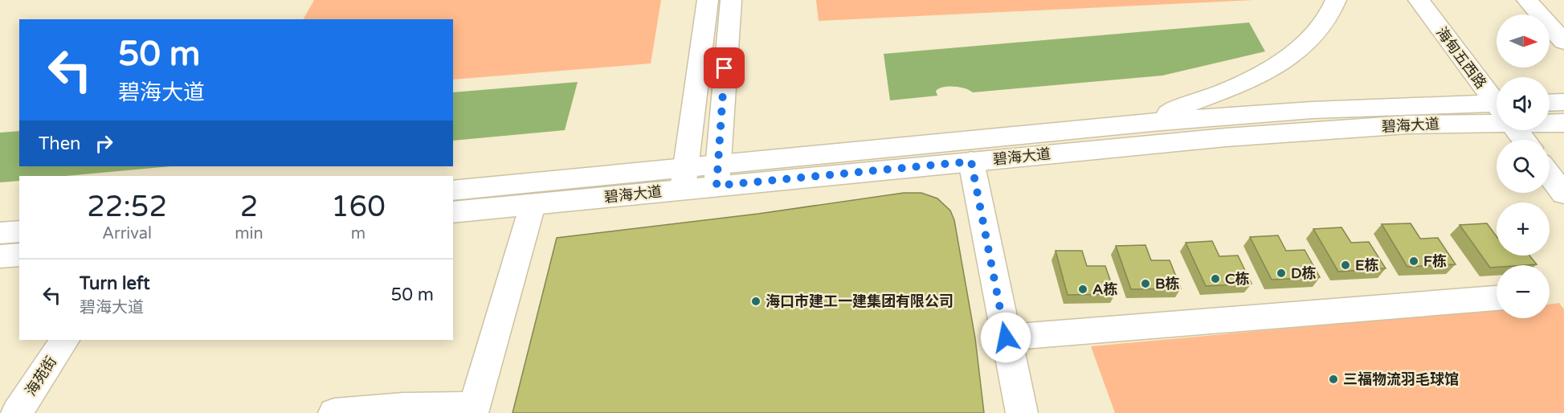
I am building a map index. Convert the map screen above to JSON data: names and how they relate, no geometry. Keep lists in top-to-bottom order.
{
  "streets": {
    "main road": ["海甸五西路", "碧海大道", "海苑街"]
  },
  "places": [
    "F栋",
    "E栋",
    "D栋",
    "C栋",
    "B栋",
    "A栋",
    "海口市建工一建集团有限公司",
    "三福物流羽毛球馆"
  ],
  "north": "right",
  "page": {
    "map_buttons": ["+", "−"],
    "turn": ["50 m", "碧海大道"],
    "then": "Then",
    "eta": [
      "22:52",
      "Arrival",
      "2",
      "min",
      "160",
      "m"
    ],
    "list": [
      {
        "name": "Turn left",
        "note": "碧海大道",
        "value": "50 m"
      }
    ]
  }
}
